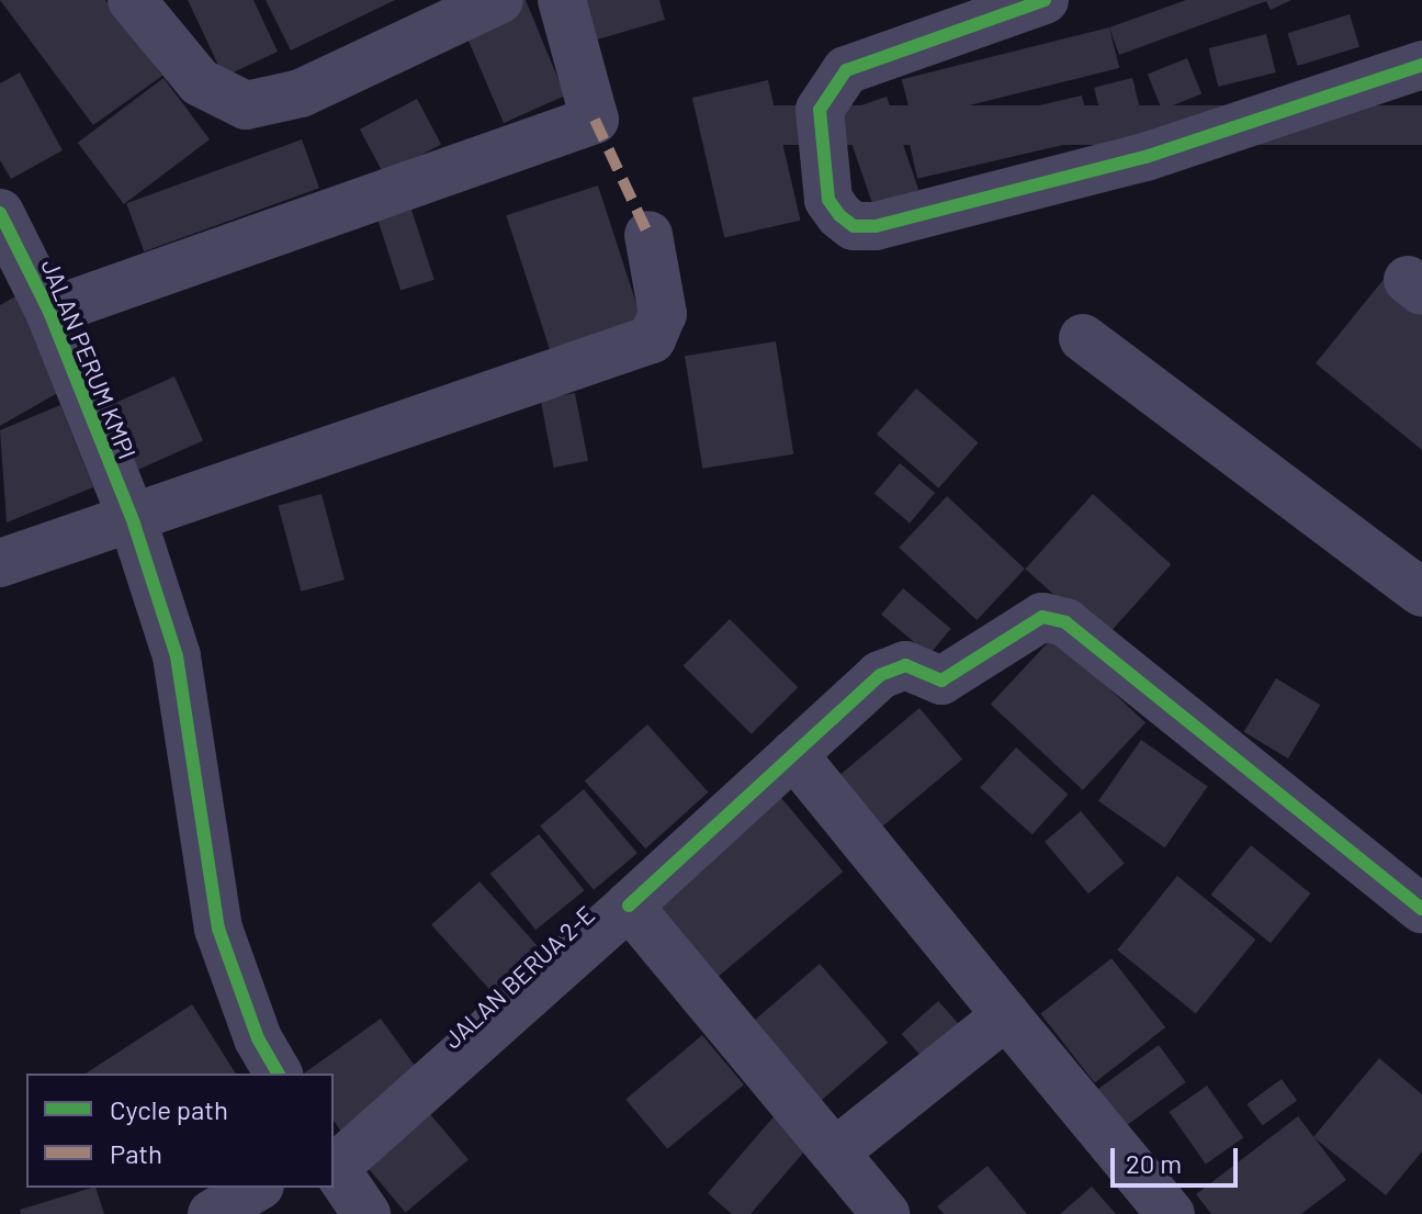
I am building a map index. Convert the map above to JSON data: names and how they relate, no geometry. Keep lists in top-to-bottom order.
{
  "streets": {
    "street": ["JALAN PERUM KMPI", "JALAN BERUA 2-E"]
  },
  "legend": ["Cycle path", "Path"],
  "scale_bar": "20 m"
}
